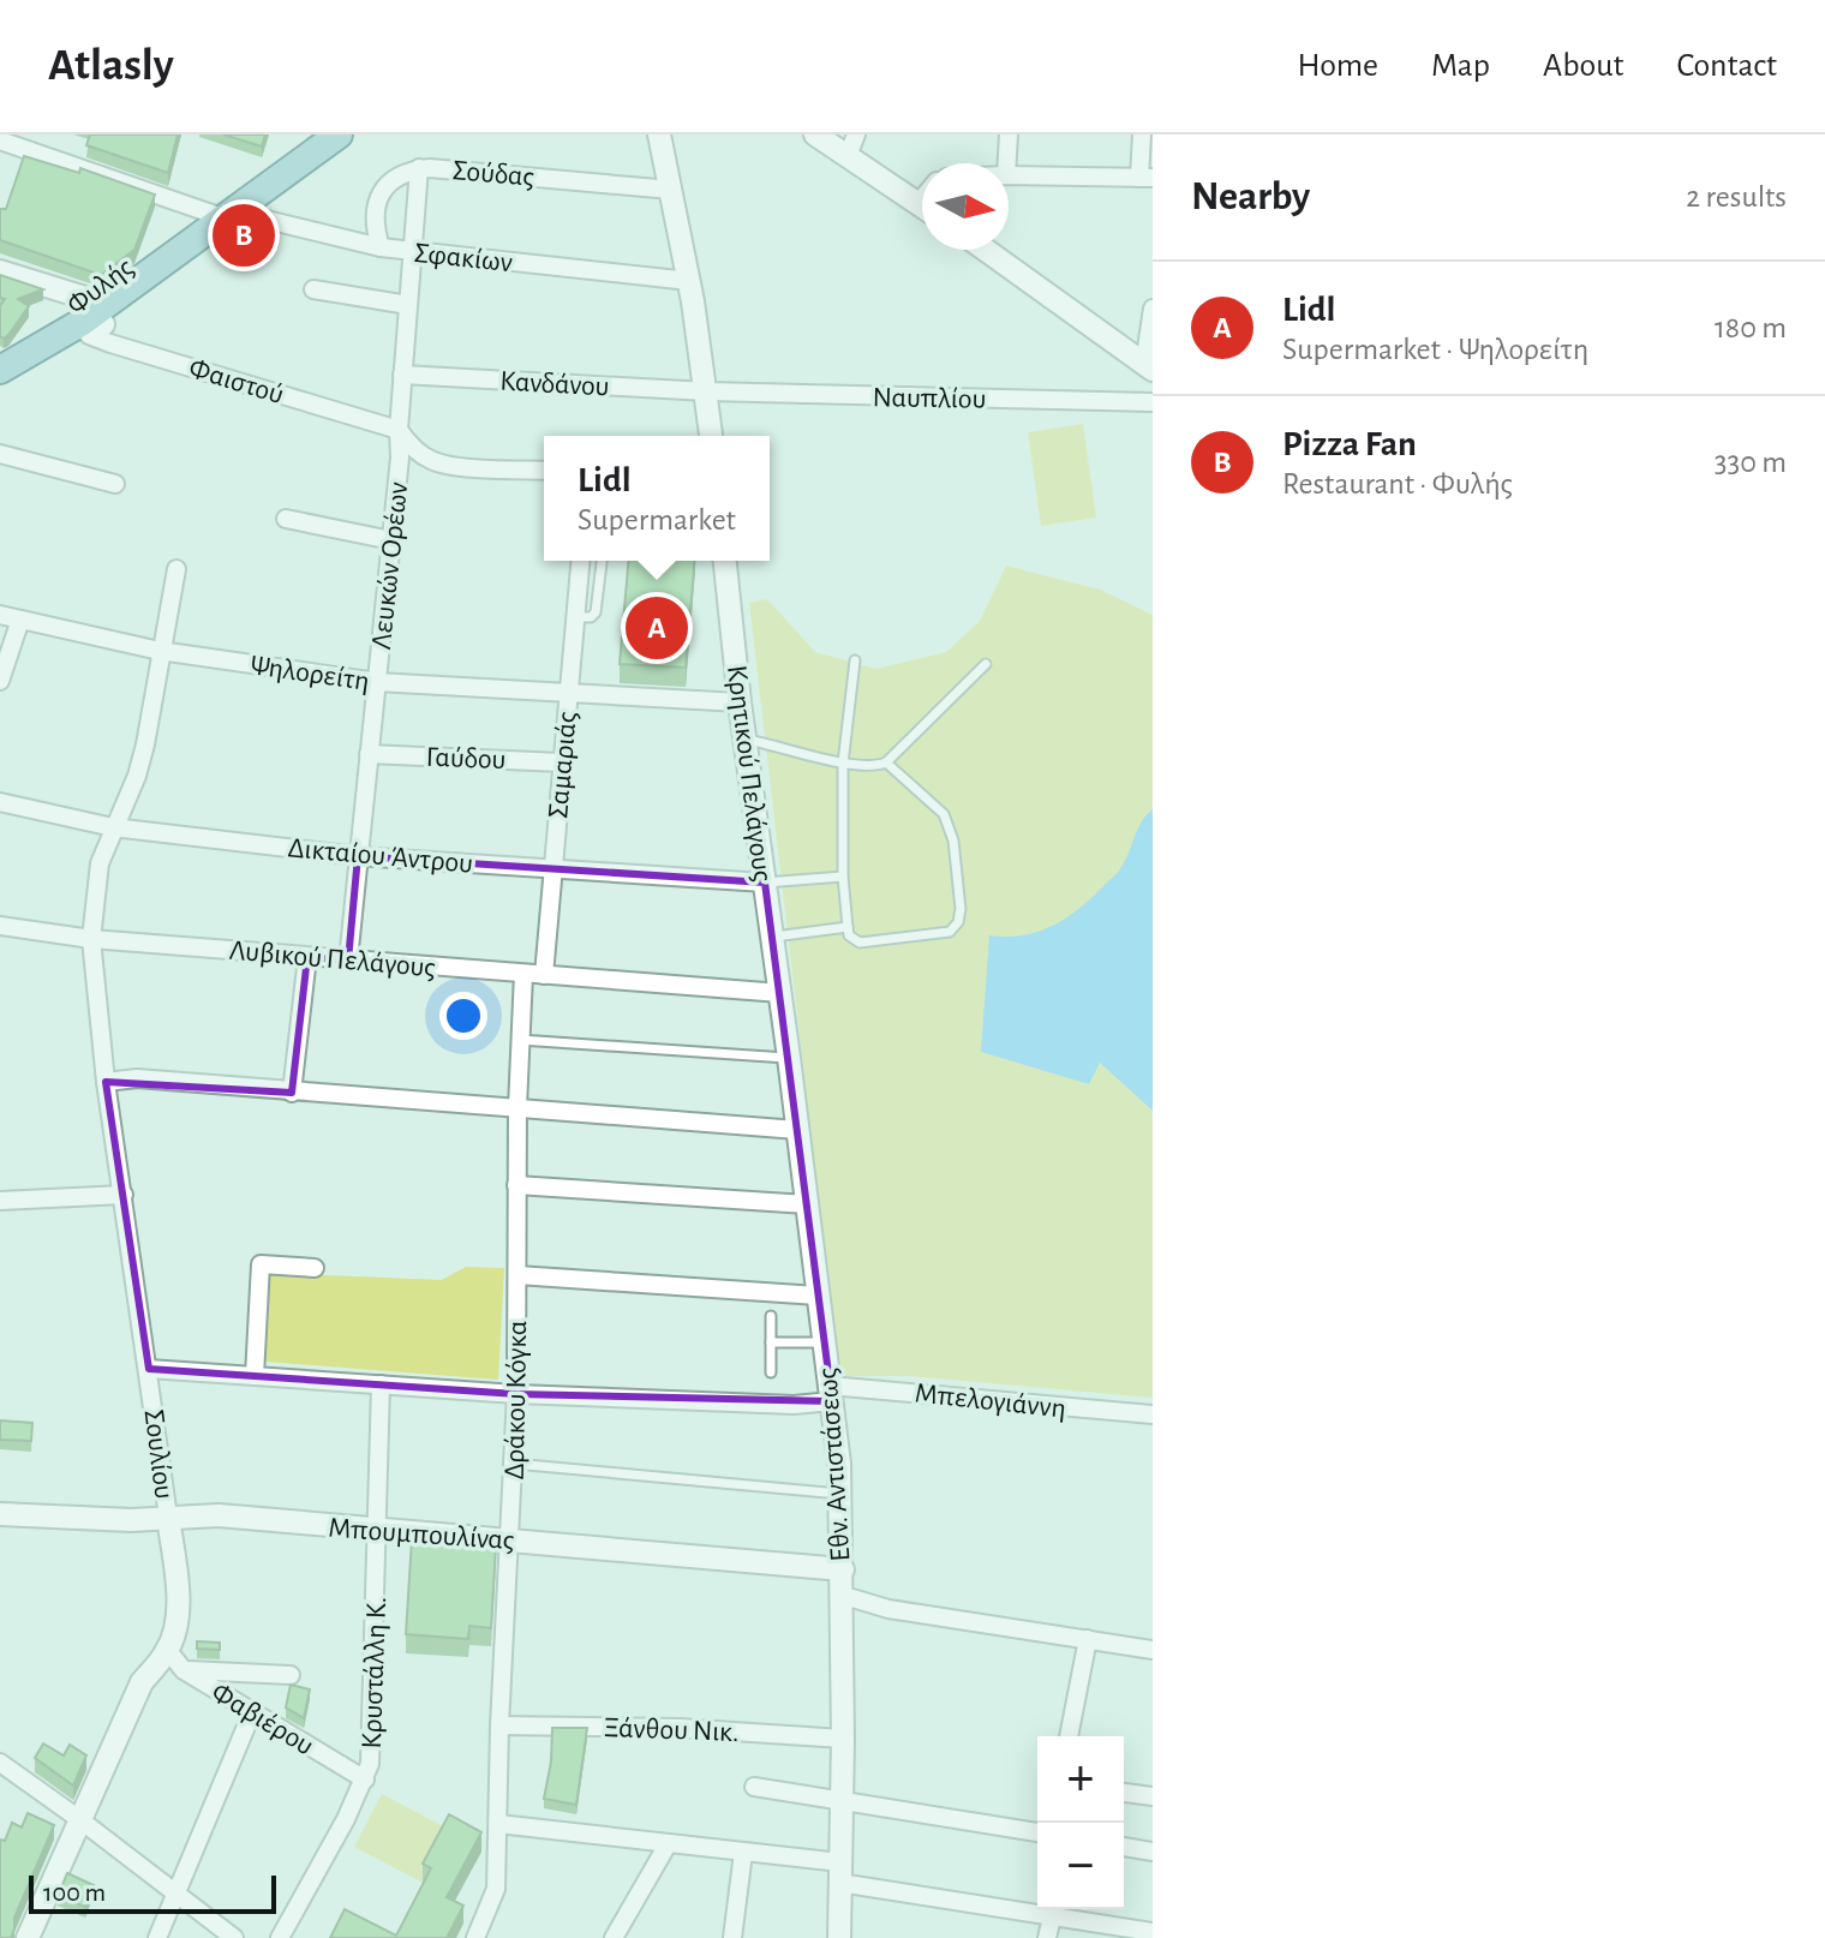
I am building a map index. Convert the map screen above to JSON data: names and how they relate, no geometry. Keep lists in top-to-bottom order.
{
  "streets": {
    "main road": ["Φυλής"],
    "street": [
      "Σούδας",
      "Σφακίων",
      "Φαιστού",
      "Κανδάνου",
      "Ναυπλίου",
      "Λευκών Ορέων",
      "Ψηλορείτη",
      "Γαύδου",
      "Σαμαριάς",
      "Κρητικού Πελάγους",
      "Δικταίου Άντρου",
      "Λυβικού Πελάγους",
      "Δράκου Κόγκα",
      "Μπελογιάννη",
      "Σουλίου",
      "Εθν. Αντιστάσεως",
      "Μπουμπουλίνας",
      "Κρυστάλλη Κ.",
      "Φαβιέρου",
      "Ξάνθου Νικ."
    ]
  },
  "crossings": [
    ["Σούδας", "Σφακίων"],
    ["Σούδας", "Λευκών Ορέων"],
    ["Σφακίων", "Φυλής"],
    ["Σφακίων", "Λευκών Ορέων"],
    ["Φυλής", "Φαιστού"],
    ["Φαιστού", "Λευκών Ορέων"],
    ["Κανδάνου", "Ναυπλίου"],
    ["Κανδάνου", "Λευκών Ορέων"],
    ["Λευκών Ορέων", "Ψηλορείτη"],
    ["Λευκών Ορέων", "Γαύδου"],
    ["Λευκών Ορέων", "Δικταίου Άντρου"],
    ["Λευκών Ορέων", "Λυβικού Πελάγους"],
    ["Ψηλορείτη", "Σαμαριάς"],
    ["Ψηλορείτη", "Κρητικού Πελάγους"],
    ["Ψηλορείτη", "Σουλίου"],
    ["Γαύδου", "Σαμαριάς"],
    ["Σαμαριάς", "Δικταίου Άντρου"],
    ["Σαμαριάς", "Λυβικού Πελάγους"],
    ["Κρητικού Πελάγους", "Δικταίου Άντρου"],
    ["Κρητικού Πελάγους", "Λυβικού Πελάγους"],
    ["Κρητικού Πελάγους", "Εθν. Αντιστάσεως"],
    ["Δικταίου Άντρου", "Σουλίου"],
    ["Λυβικού Πελάγους", "Δράκου Κόγκα"],
    ["Λυβικού Πελάγους", "Σουλίου"],
    ["Λυβικού Πελάγους", "Εθν. Αντιστάσεως"],
    ["Δράκου Κόγκα", "Μπελογιάννη"],
    ["Δράκου Κόγκα", "Μπουμπουλίνας"],
    ["Δράκου Κόγκα", "Ξάνθου Νικ."],
    ["Μπελογιάννη", "Σουλίου"],
    ["Μπελογιάννη", "Εθν. Αντιστάσεως"],
    ["Μπελογιάννη", "Κρυστάλλη Κ."],
    ["Σουλίου", "Μπουμπουλίνας"],
    ["Σουλίου", "Φαβιέρου"],
    ["Εθν. Αντιστάσεως", "Μπουμπουλίνας"],
    ["Εθν. Αντιστάσεως", "Ξάνθου Νικ."],
    ["Μπουμπουλίνας", "Κρυστάλλη Κ."],
    ["Κρυστάλλη Κ.", "Φαβιέρου"]
  ],
  "scale_bar": "100 m",
  "north": "right",
  "page": {
    "header": "Atlasly",
    "nav": [
      "Home",
      "Map",
      "About",
      "Contact"
    ],
    "heading": ["Nearby", "2 results"],
    "pins": ["B", "A"],
    "list": [
      {
        "mark": "A",
        "name": "Lidl",
        "note": "Supermarket · Ψηλορείτη",
        "value": "180 m"
      },
      {
        "mark": "B",
        "name": "Pizza Fan",
        "note": "Restaurant · Φυλής",
        "value": "330 m"
      }
    ],
    "popup": ["Lidl", "Supermarket"],
    "map_buttons": ["+", "−"],
    "scale": "100 m"
  }
}
